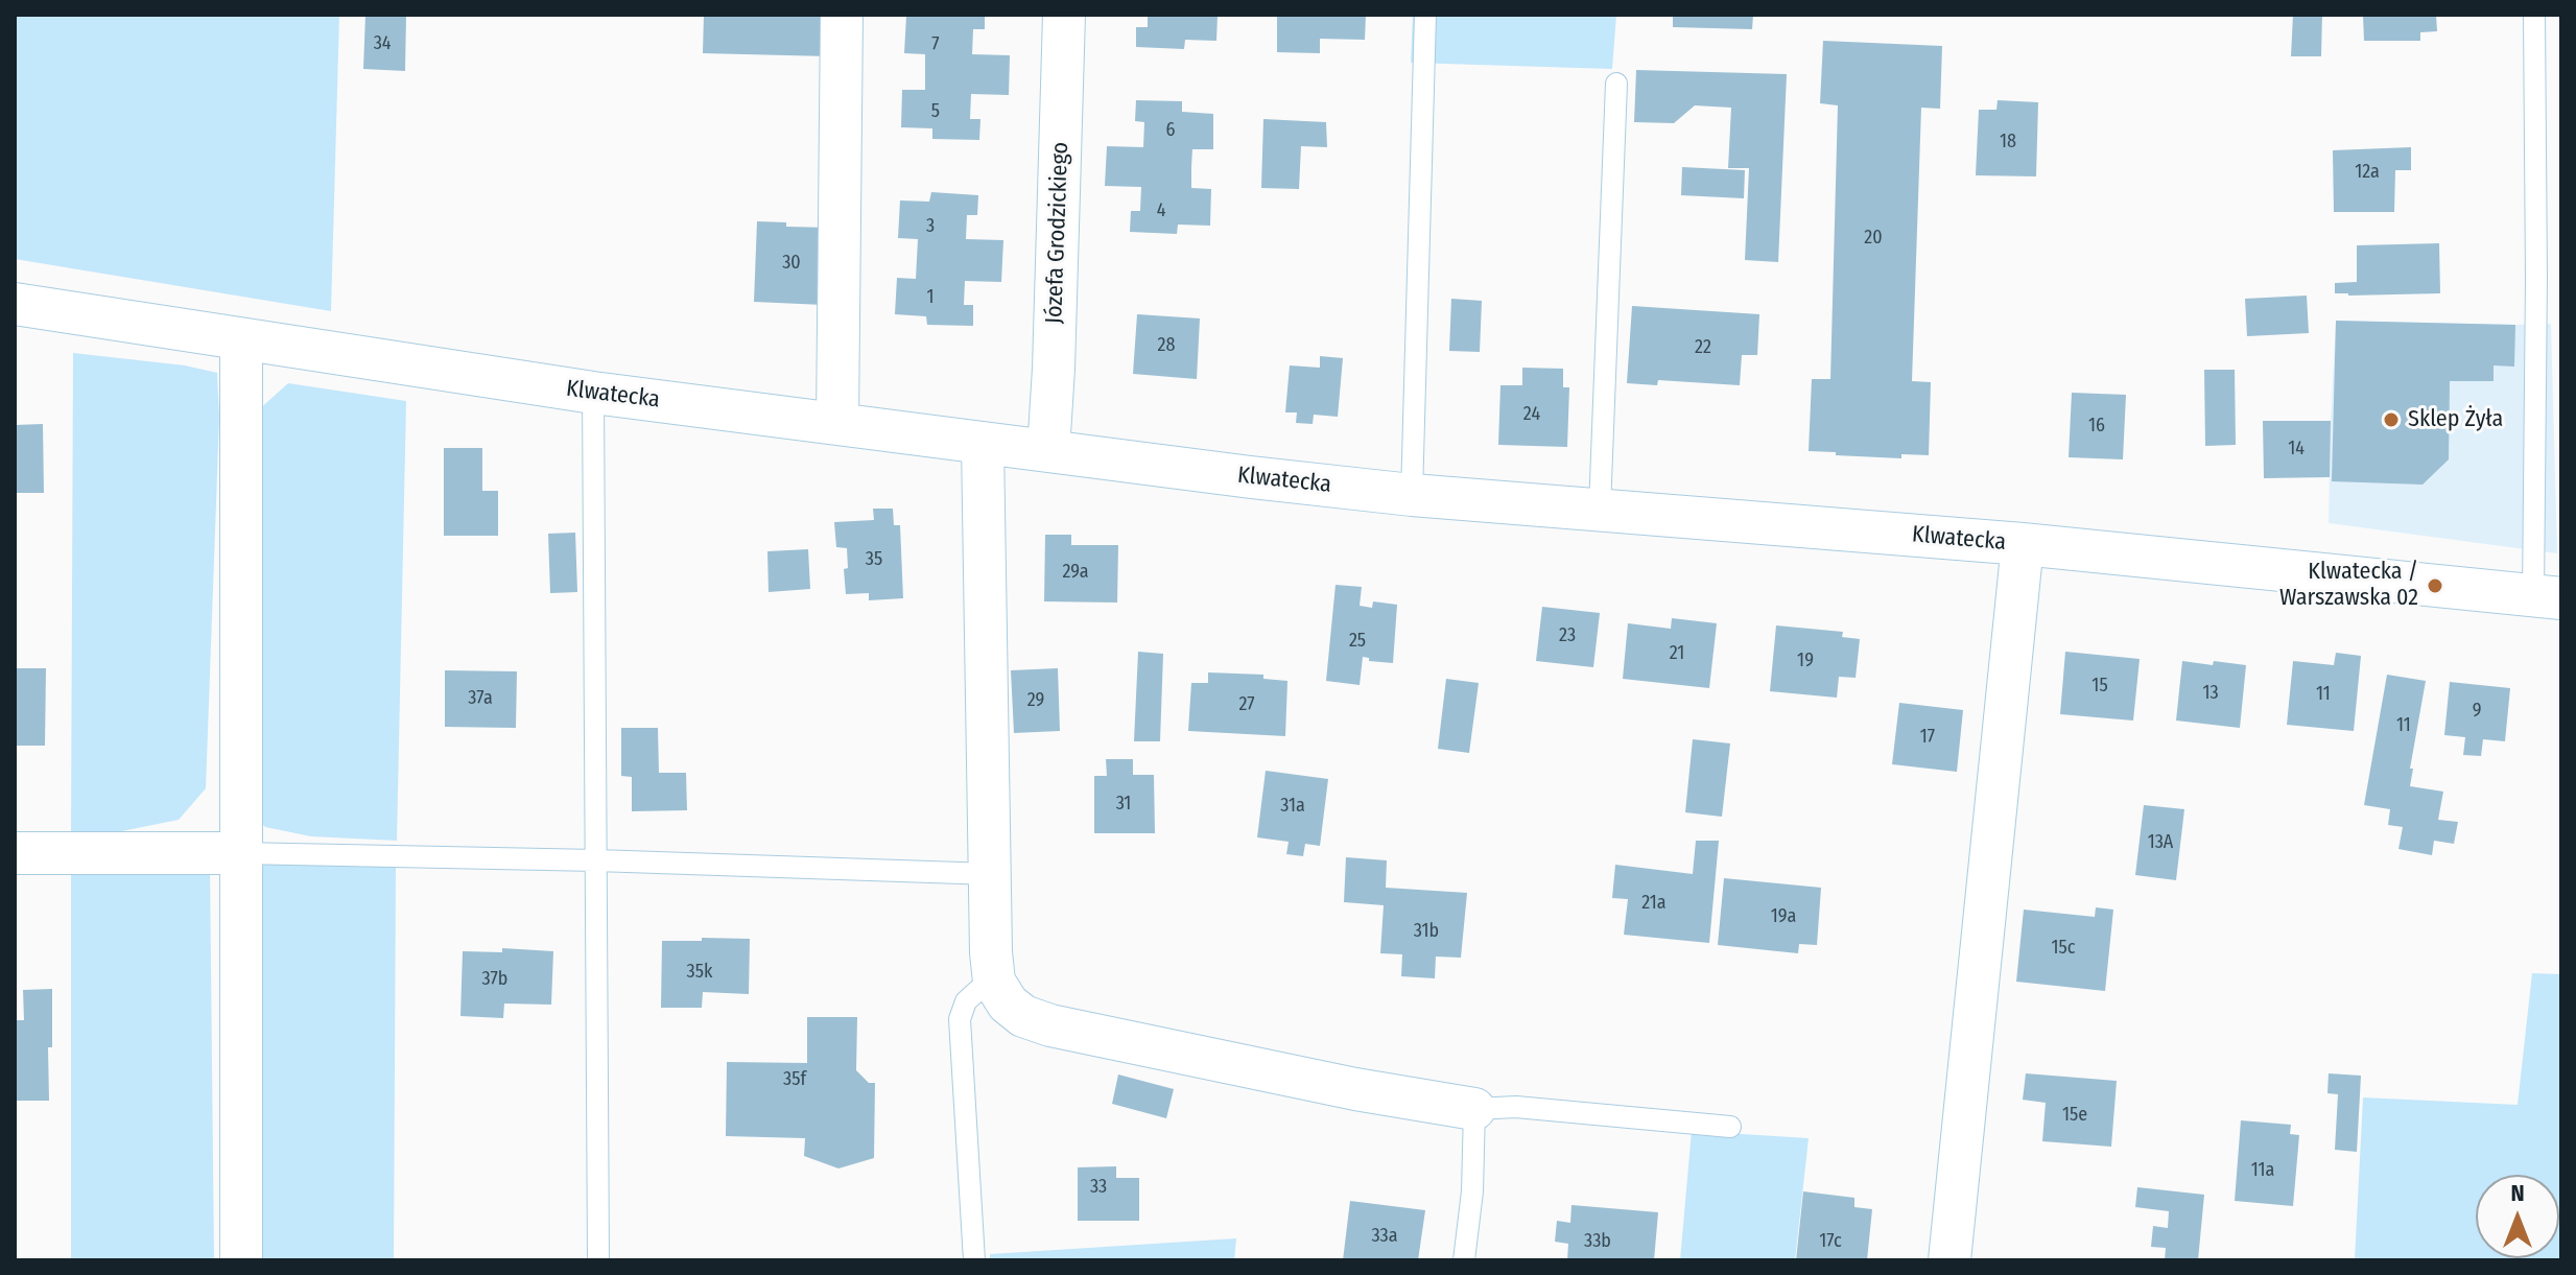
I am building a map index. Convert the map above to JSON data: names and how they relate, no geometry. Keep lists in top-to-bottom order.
{
  "streets": {
    "street": ["Józefa Grodzickiego", "Klwatecka"]
  },
  "crossings": [
    ["Józefa Grodzickiego", "Klwatecka"]
  ],
  "places": ["Sklep Żyła", "Klwatecka / Warszawska 02"],
  "house_numbers": [
    "34",
    "7",
    "5",
    "6",
    "18",
    "12a",
    "4",
    "3",
    "20",
    "30",
    "1",
    "28",
    "22",
    "24",
    "16",
    "14",
    "35",
    "29a",
    "23",
    "25",
    "21",
    "19",
    "15",
    "13",
    "11",
    "37a",
    "29",
    "27",
    "9",
    "11",
    "17",
    "31",
    "31a",
    "13A",
    "21a",
    "19a",
    "31b",
    "15c",
    "35k",
    "37b",
    "35f",
    "15e",
    "11a",
    "33",
    "33a",
    "33b",
    "17c"
  ],
  "north": "top"
}
